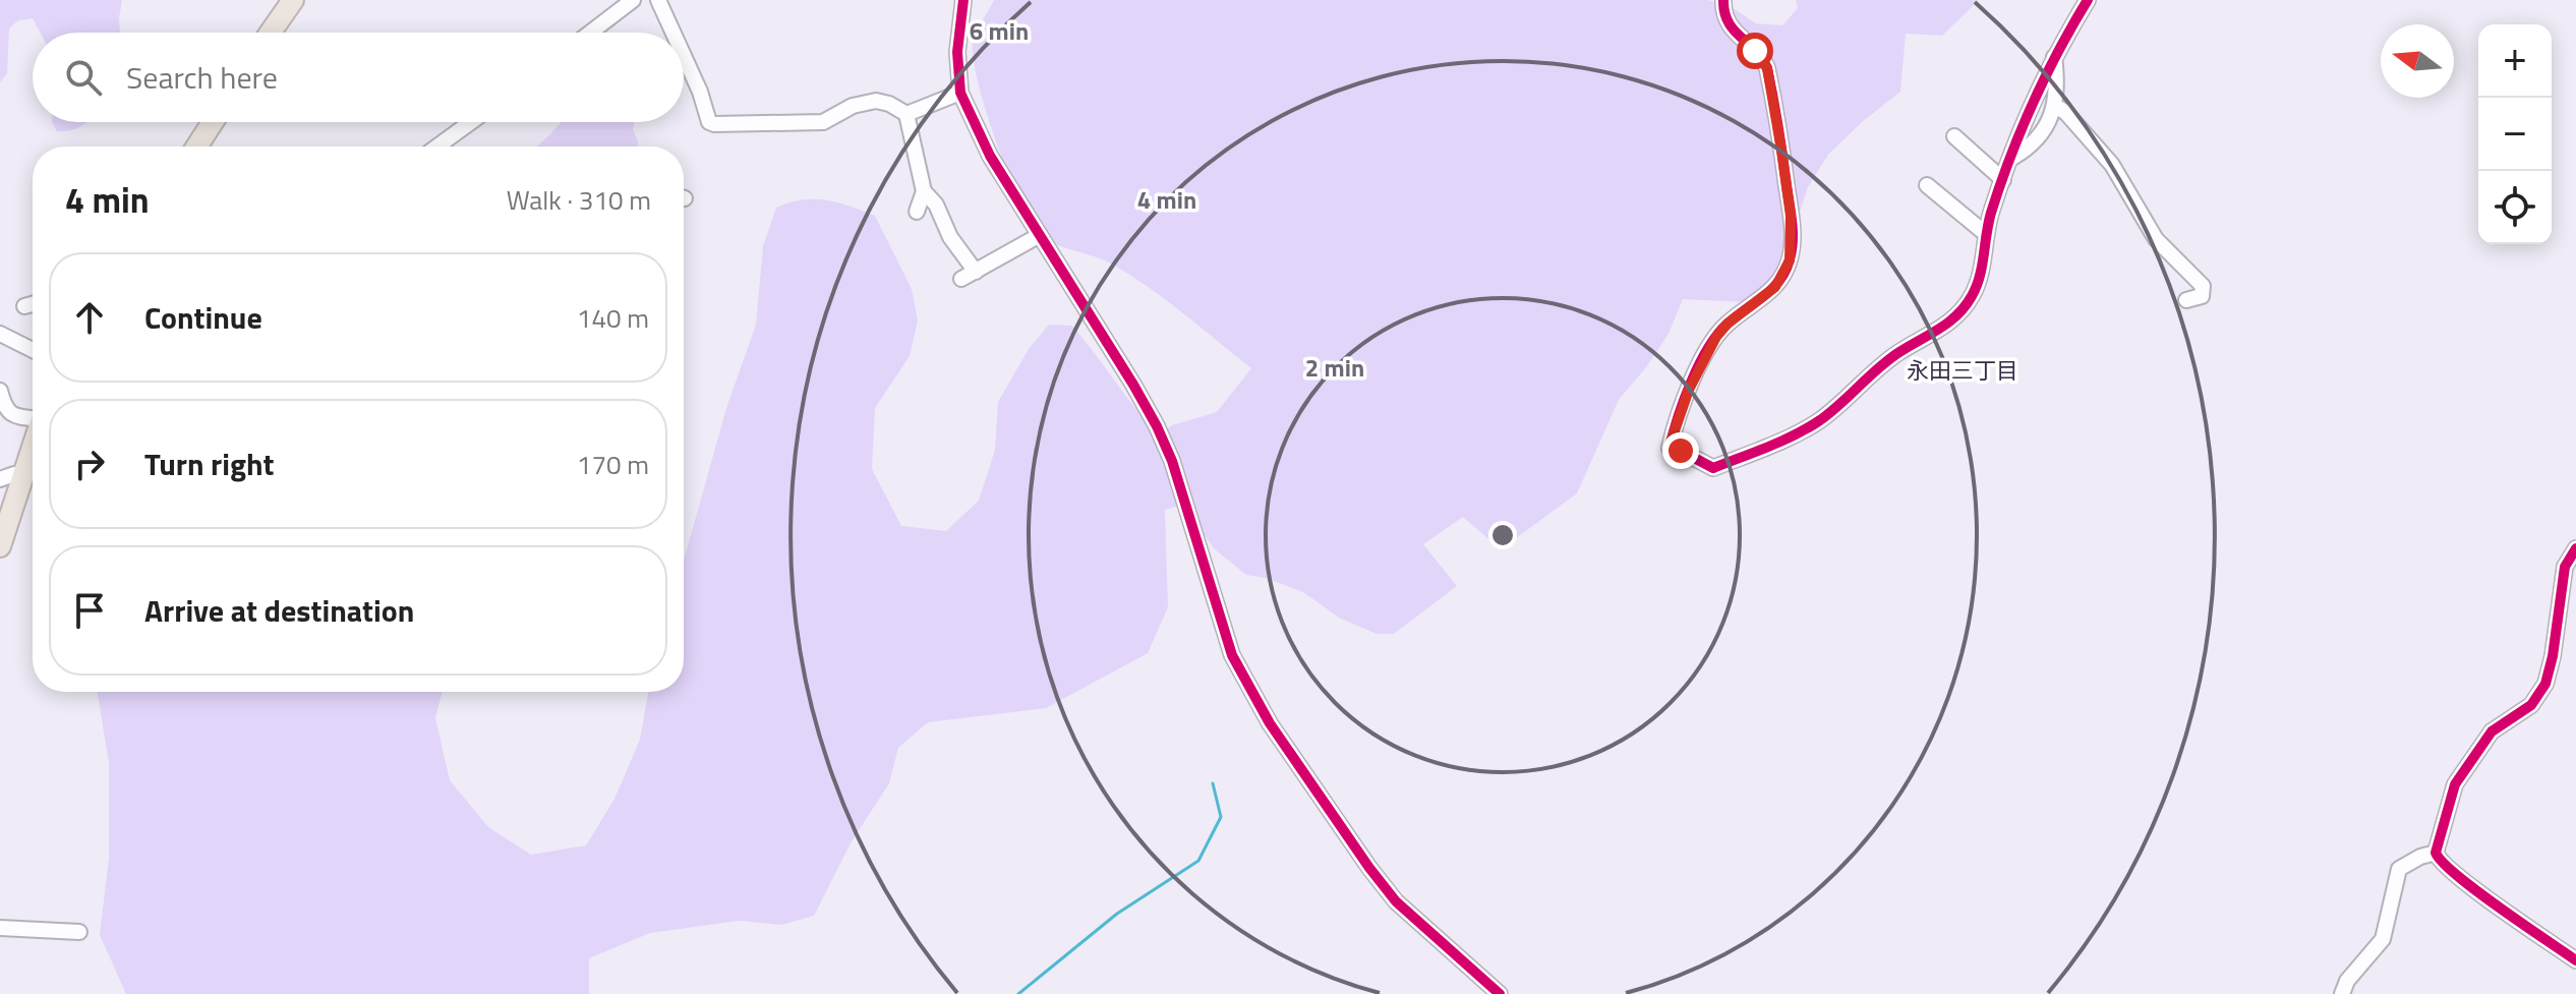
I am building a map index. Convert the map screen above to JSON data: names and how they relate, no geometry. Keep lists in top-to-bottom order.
{
  "districts": ["永田三丁目"],
  "north": "left",
  "page": {
    "map_buttons": ["+", "−"],
    "search": "Search here",
    "heading": ["4 min", "Walk · 310 m"],
    "list": [
      ["Continue", "140 m"],
      ["Turn right", "170 m"],
      "Arrive at destination"
    ]
  },
  "rings": ["6 min", "4 min", "2 min"]
}
